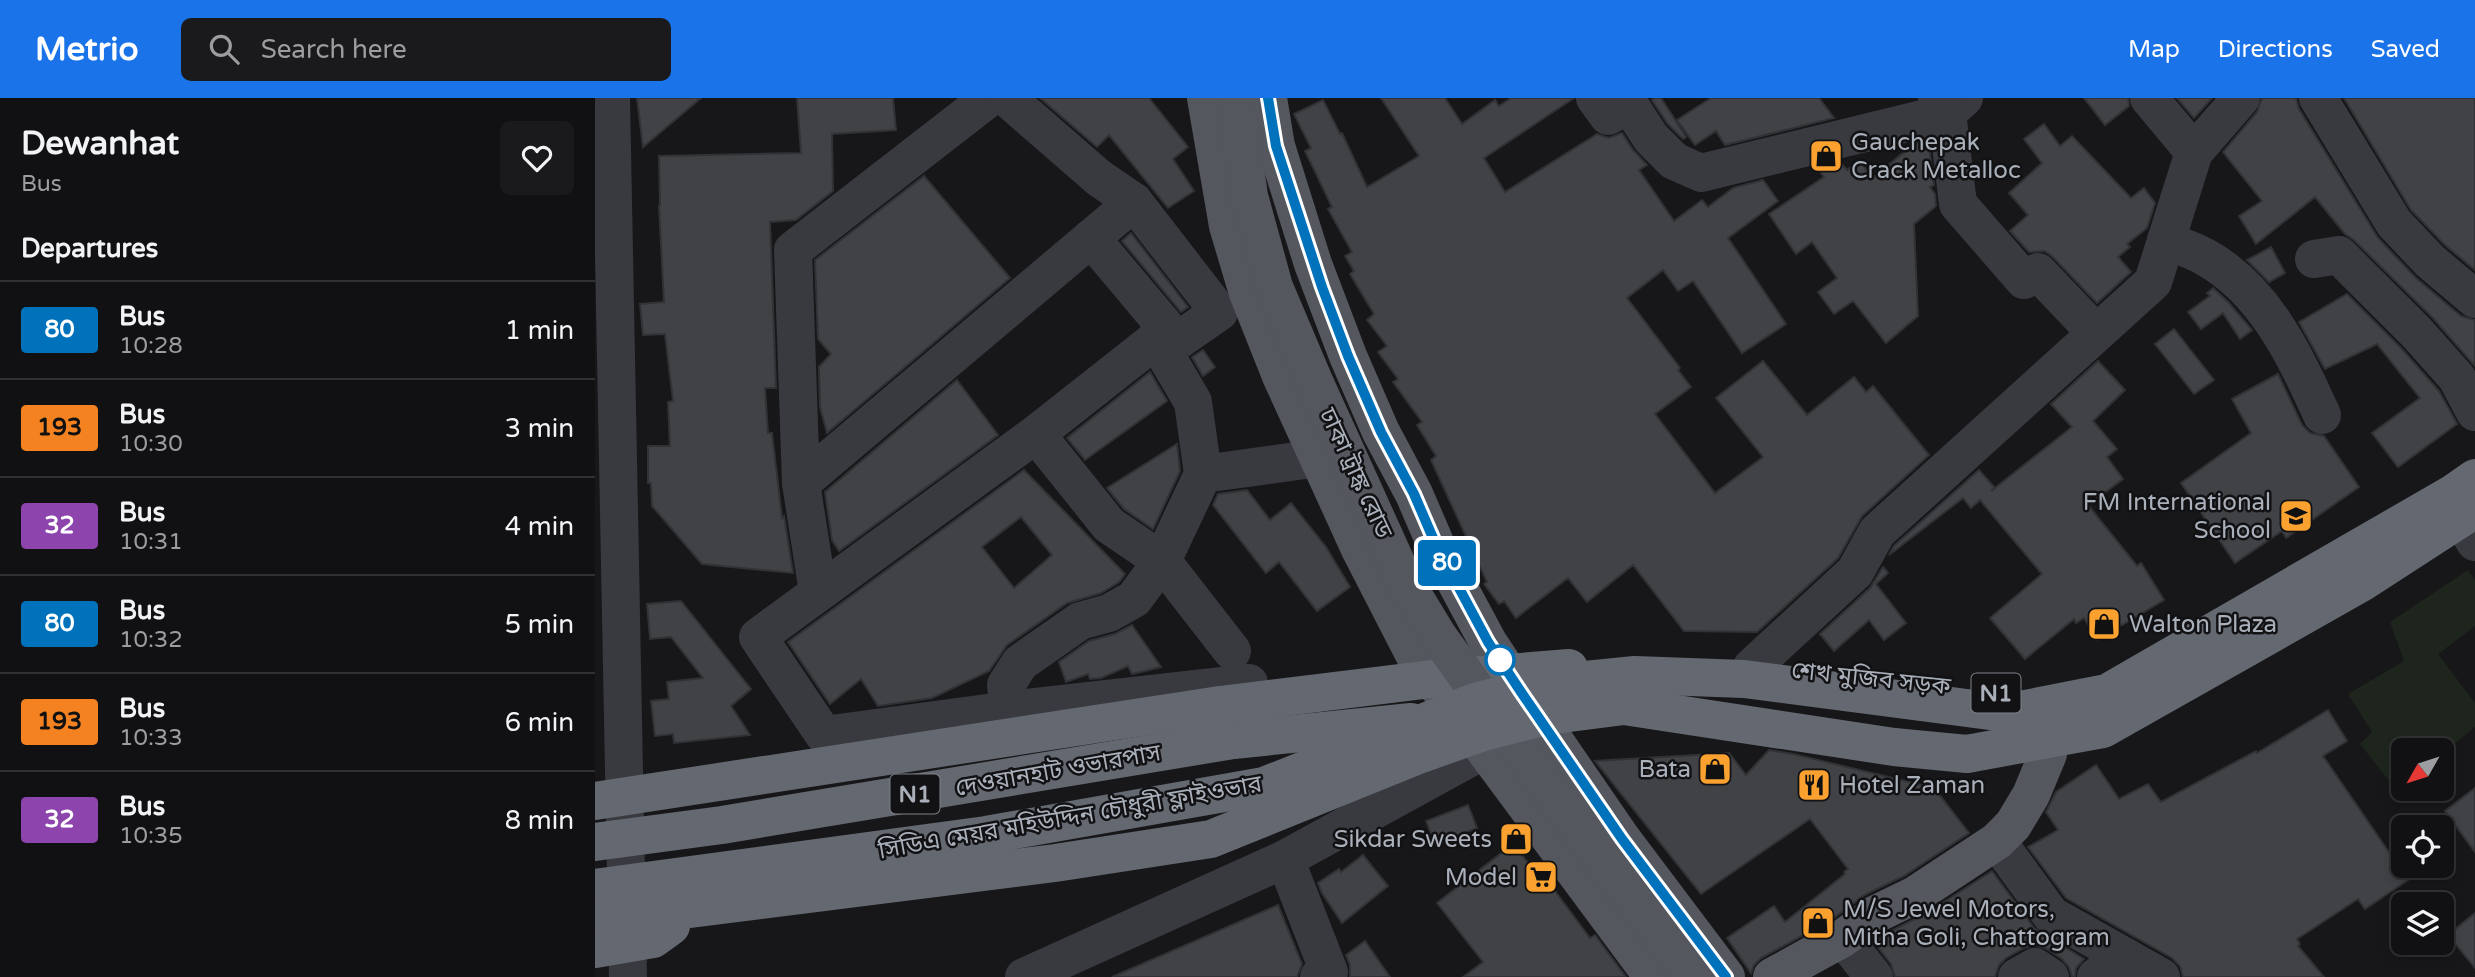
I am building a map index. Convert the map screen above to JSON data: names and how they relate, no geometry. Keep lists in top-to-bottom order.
{
  "streets": {
    "highway": [
      "শেখ মুজিব সড়ক",
      "N1",
      "দেওয়ানহাট ওভারপাস",
      "সিডিএ মেয়র মহিউদ্দিন চৌধুরী ফ্লাইওভার"
    ],
    "main road": ["ঢাকা ট্রাঙ্ক রোড"]
  },
  "crossings": [
    ["ঢাকা ট্রাঙ্ক রোড", "শেখ মুজিব সড়ক"],
    ["শেখ মুজিব সড়ক", "দেওয়ানহাট ওভারপাস"]
  ],
  "places": {
    "shop": [
      "Gauchepak Crack Metalloc",
      "Walton Plaza",
      "Bata",
      "Sikdar Sweets",
      "M/S Jewel Motors, Mitha Goli, Chattogram"
    ],
    "school or university": ["FM International School"],
    "restaurant": ["Hotel Zaman"],
    "supermarket": ["Model"]
  },
  "lines": ["bus line 80"],
  "north": "bottom left",
  "page": {
    "header": "Metrio",
    "search": "Search here",
    "nav": ["Map", "Directions", "Saved"],
    "heading": [
      ["Dewanhat", "Bus"],
      "Departures"
    ],
    "on_map": "80",
    "list": [
      {
        "mark": "80",
        "name": "Bus",
        "note": "10:28",
        "value": "1 min"
      },
      {
        "mark": "193",
        "name": "Bus",
        "note": "10:30",
        "value": "3 min"
      },
      {
        "mark": "32",
        "name": "Bus",
        "note": "10:31",
        "value": "4 min"
      },
      {
        "mark": "80",
        "name": "Bus",
        "note": "10:32",
        "value": "5 min"
      },
      {
        "mark": "193",
        "name": "Bus",
        "note": "10:33",
        "value": "6 min"
      },
      {
        "mark": "32",
        "name": "Bus",
        "note": "10:35",
        "value": "8 min"
      }
    ]
  }
}
